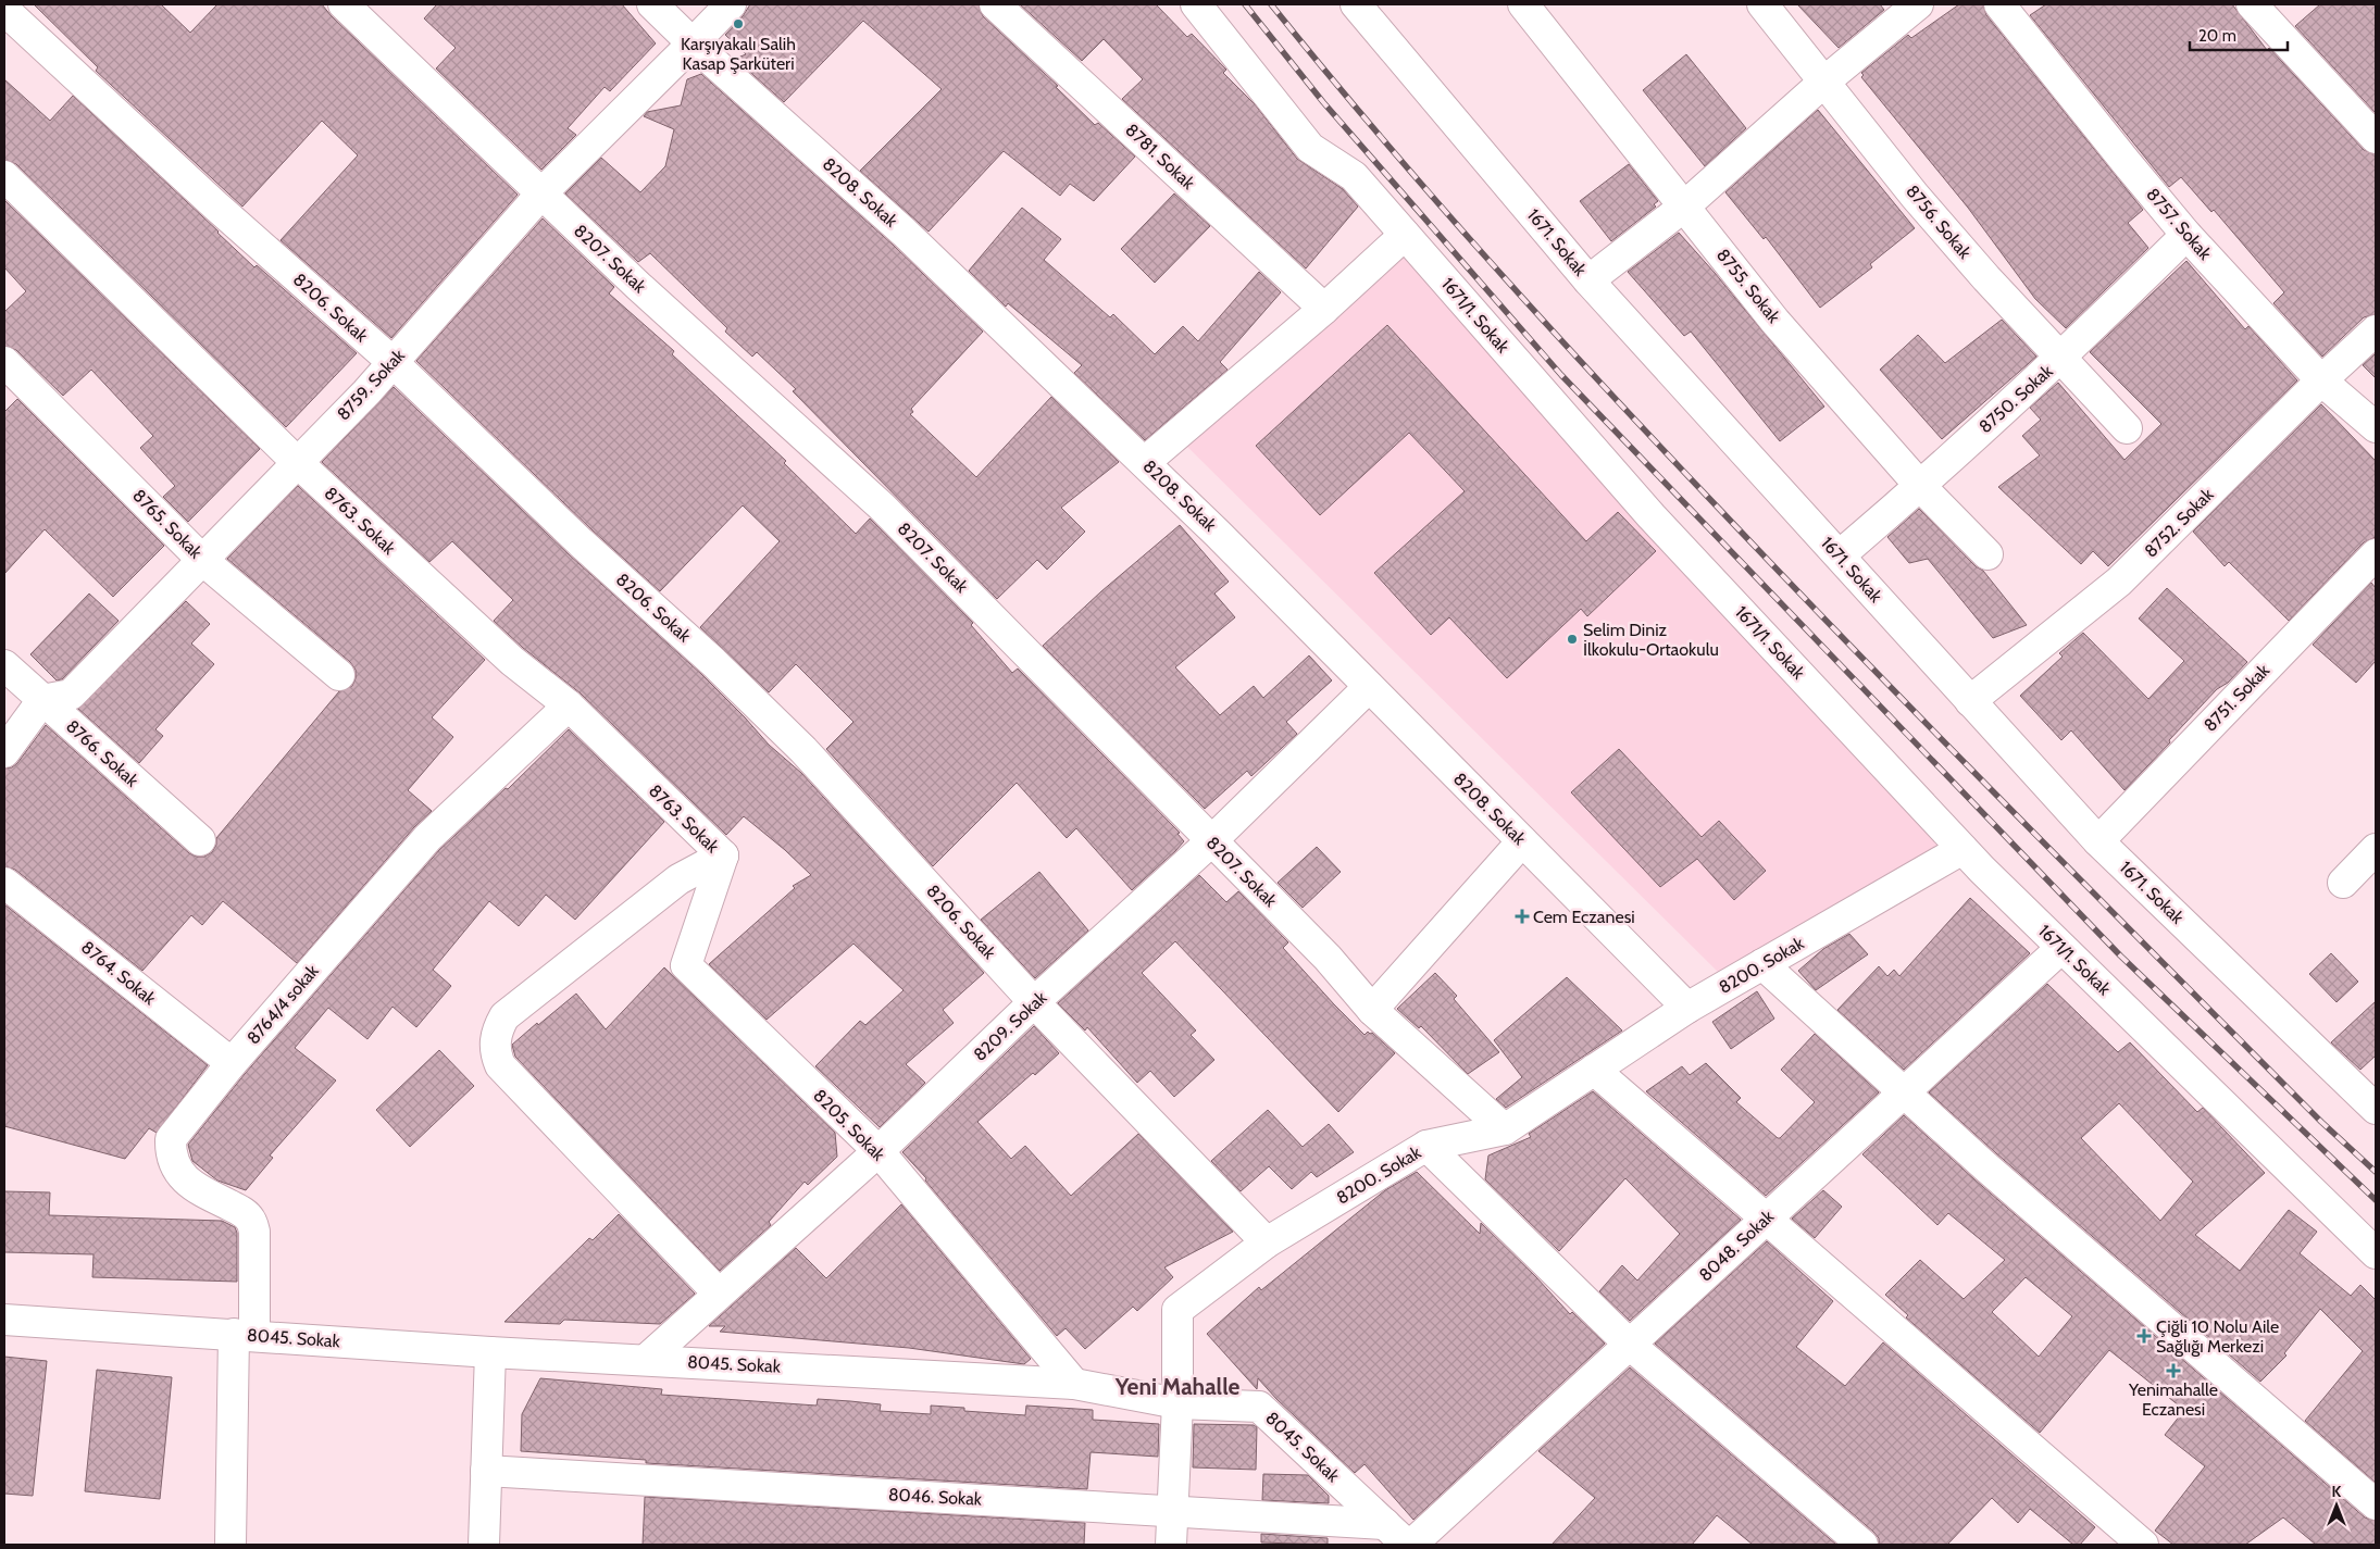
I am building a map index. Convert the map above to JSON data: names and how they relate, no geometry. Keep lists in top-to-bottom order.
{
  "streets": {
    "street": [
      "8781. Sokak",
      "8208. Sokak",
      "8756. Sokak",
      "8757. Sokak",
      "1671. Sokak",
      "8207. Sokak",
      "8755. Sokak",
      "8206. Sokak",
      "1671/1. Sokak",
      "8759. Sokak",
      "8750. Sokak",
      "8763. Sokak",
      "8752. Sokak",
      "8765. Sokak",
      "8751. Sokak",
      "8766. Sokak",
      "8200. Sokak",
      "8764. Sokak",
      "8764/4 sokak",
      "8209. Sokak",
      "8205. Sokak",
      "8048. Sokak",
      "8045. Sokak",
      "8046. Sokak"
    ]
  },
  "crossings": [
    ["8208. Sokak", "8759. Sokak"],
    ["8208. Sokak", "8200. Sokak"],
    ["8208. Sokak", "8209. Sokak"],
    ["8756. Sokak", "8750. Sokak"],
    ["8757. Sokak", "8750. Sokak"],
    ["8757. Sokak", "8752. Sokak"],
    ["1671. Sokak", "8750. Sokak"],
    ["1671. Sokak", "8752. Sokak"],
    ["1671. Sokak", "8751. Sokak"],
    ["8207. Sokak", "8759. Sokak"],
    ["8207. Sokak", "8200. Sokak"],
    ["8207. Sokak", "8209. Sokak"],
    ["8755. Sokak", "8750. Sokak"],
    ["8206. Sokak", "8759. Sokak"],
    ["8206. Sokak", "8200. Sokak"],
    ["8206. Sokak", "8209. Sokak"],
    ["1671/1. Sokak", "8200. Sokak"],
    ["1671/1. Sokak", "8048. Sokak"],
    ["8759. Sokak", "8763. Sokak"],
    ["8759. Sokak", "8765. Sokak"],
    ["8759. Sokak", "8766. Sokak"],
    ["8763. Sokak", "8764/4 sokak"],
    ["8763. Sokak", "8205. Sokak"],
    ["8200. Sokak", "8045. Sokak"],
    ["8200. Sokak", "8046. Sokak"],
    ["8764. Sokak", "8764/4 sokak"],
    ["8764/4 sokak", "8045. Sokak"],
    ["8209. Sokak", "8205. Sokak"],
    ["8209. Sokak", "8045. Sokak"],
    ["8205. Sokak", "8045. Sokak"],
    ["8045. Sokak", "8046. Sokak"]
  ],
  "districts": ["Yeni Mahalle"],
  "places": {
    "other": ["Karşıyakalı Salih Kasap Şarküteri", "Selim Diniz İlkokulu-Ortaokulu"],
    "health": ["Cem Eczanesi", "Çiğli 10 Nolu Aile Sağlığı Merkezi", "Yenimahalle Eczanesi"]
  },
  "scale_bar": "20 m",
  "north": "top"
}
